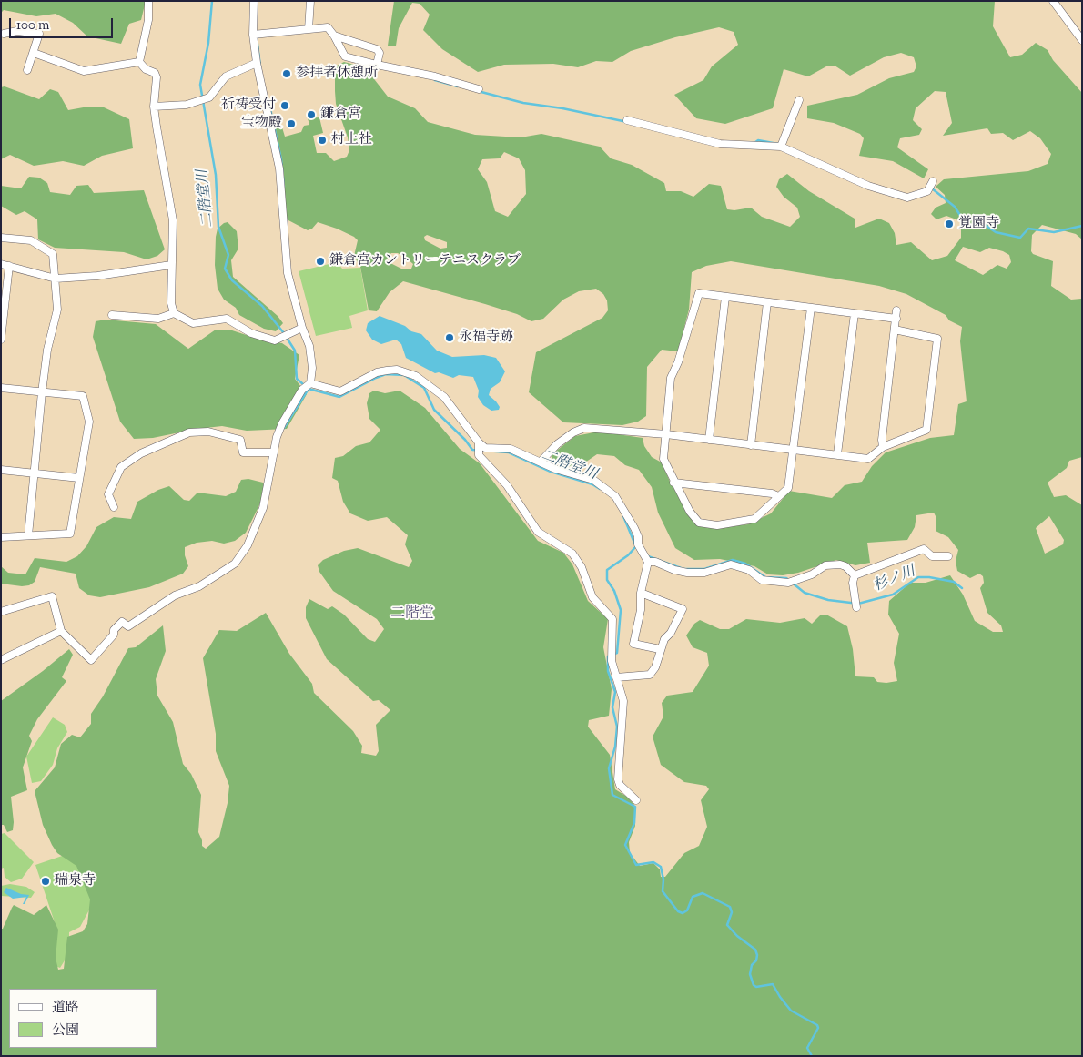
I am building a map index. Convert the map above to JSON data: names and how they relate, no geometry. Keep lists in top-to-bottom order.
{
  "districts": ["二階堂"],
  "water": ["二階堂川", "杉ノ川"],
  "places": [
    "参拝者休憩所",
    "祈祷受付",
    "鎌倉宮",
    "宝物殿",
    "村上社",
    "覚園寺",
    "鎌倉宮カントリーテニスクラブ",
    "永福寺跡",
    "瑞泉寺"
  ],
  "legend": ["道路", "公園"],
  "scale_bar": "100 m"
}
